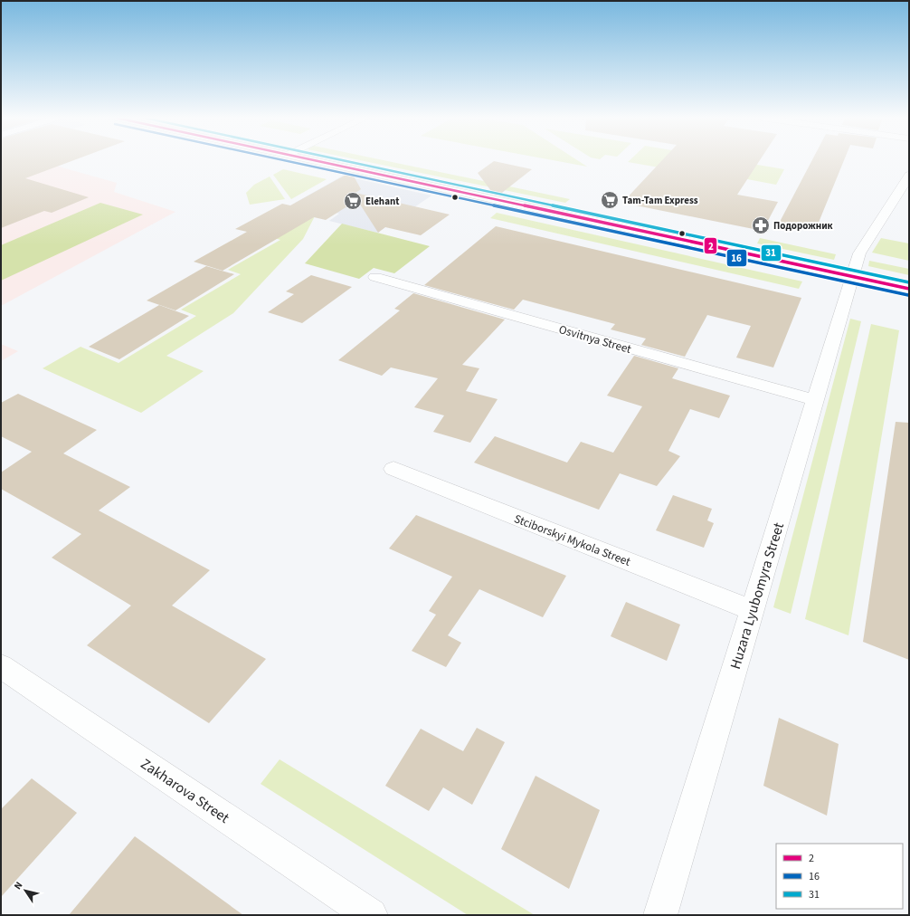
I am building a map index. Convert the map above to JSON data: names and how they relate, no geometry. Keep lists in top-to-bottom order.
{
  "streets": {
    "street": [
      "Osvitnya Street",
      "Stciborskyi Mykola Street",
      "Huzara Lyubomyra Street",
      "Zakharova Street"
    ]
  },
  "crossings": [
    ["Osvitnya Street", "Huzara Lyubomyra Street"],
    ["Stciborskyi Mykola Street", "Huzara Lyubomyra Street"]
  ],
  "places": {
    "supermarket": ["Tam-Tam Express", "Elehant"],
    "pharmacy": ["Подорожник"]
  },
  "lines": ["transit line 2", "transit line 16", "transit line 31"],
  "legend": ["2", "16", "31"],
  "north": "top left"
}
